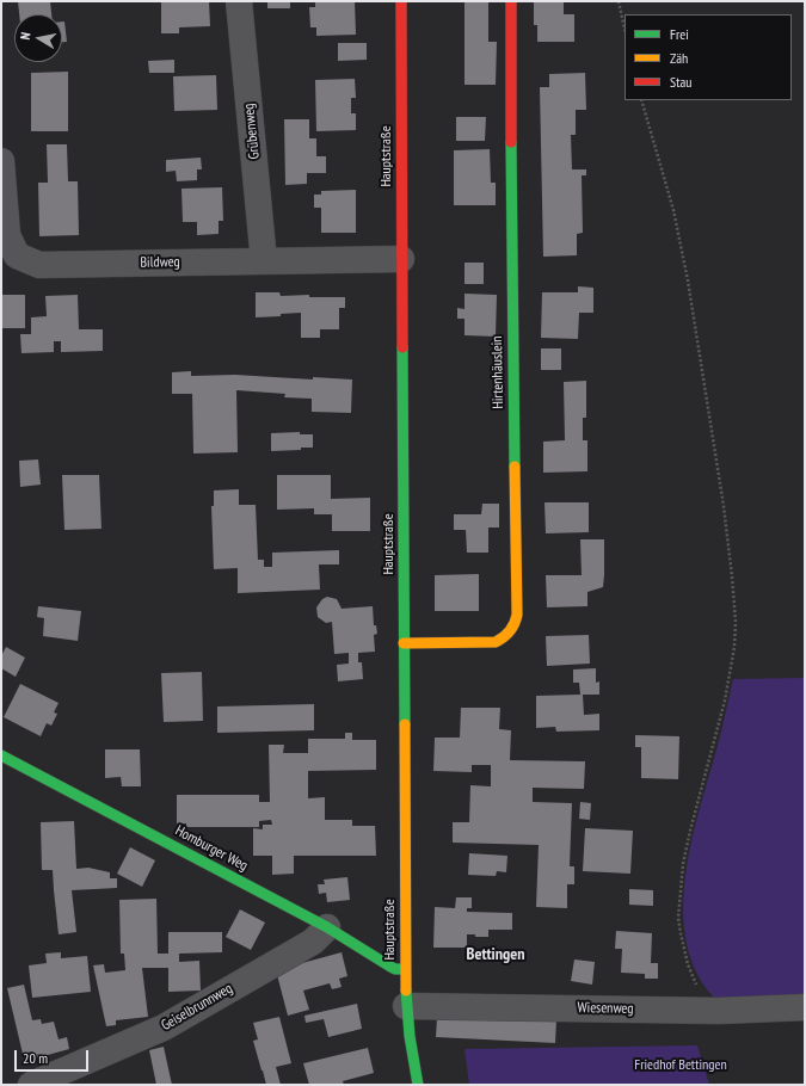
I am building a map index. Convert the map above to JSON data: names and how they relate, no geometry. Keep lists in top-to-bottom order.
{
  "streets": {
    "street": [
      "Grübenweg",
      "Hauptstraße",
      "Bildweg",
      "Hirtenhäuslein",
      "Homburger Weg",
      "Geiselbrunnweg",
      "Wiesenweg"
    ]
  },
  "crossings": [
    ["Grübenweg", "Bildweg"],
    ["Hauptstraße", "Bildweg"],
    ["Hauptstraße", "Hirtenhäuslein"],
    ["Hauptstraße", "Homburger Weg"],
    ["Hauptstraße", "Wiesenweg"],
    ["Homburger Weg", "Geiselbrunnweg"]
  ],
  "districts": ["Bettingen"],
  "parks": ["Friedhof Bettingen"],
  "legend": ["Frei", "Zäh", "Stau"],
  "scale_bar": "20 m",
  "north": "left"
}
